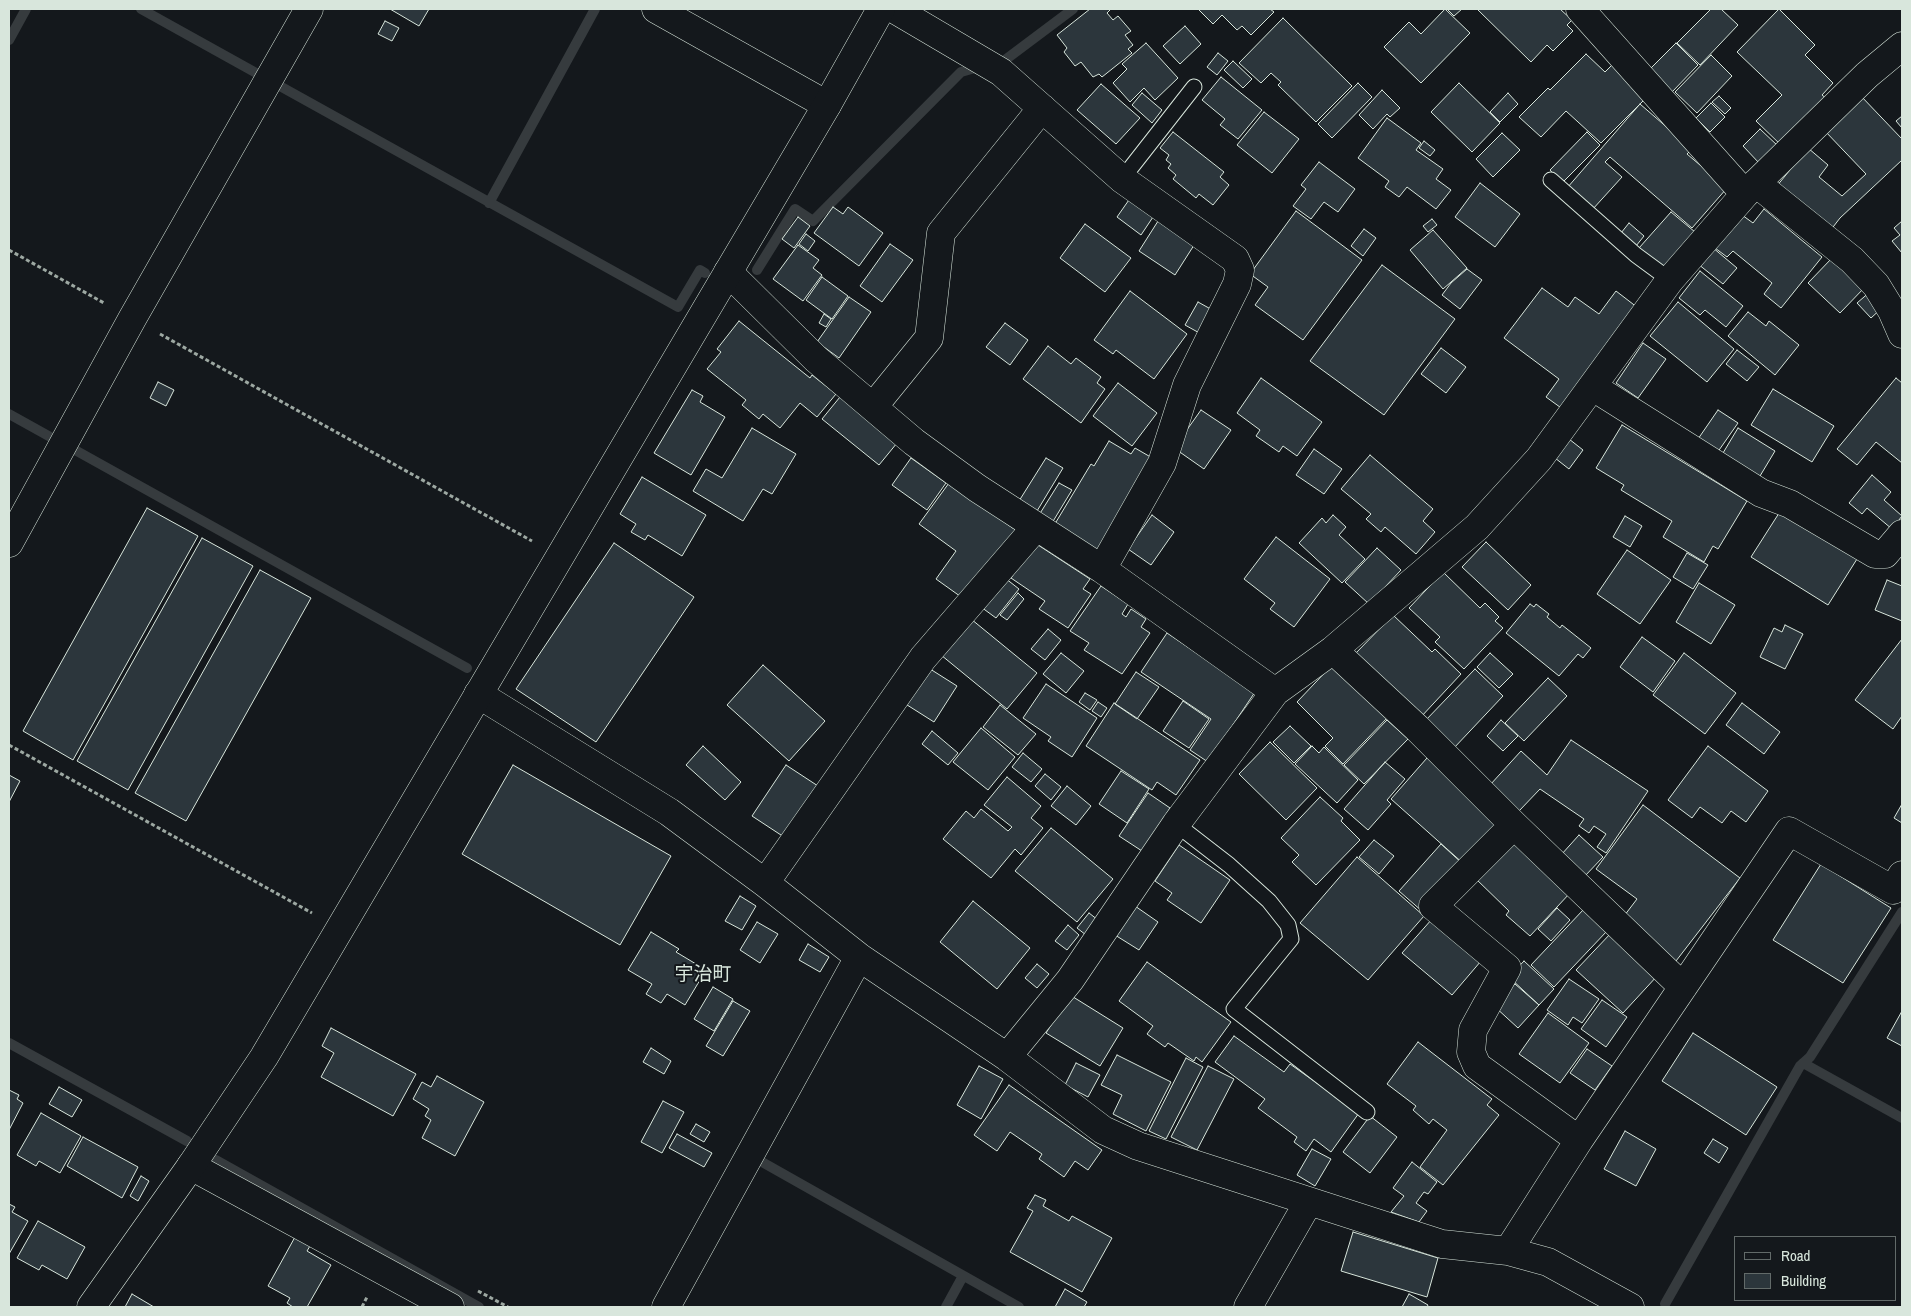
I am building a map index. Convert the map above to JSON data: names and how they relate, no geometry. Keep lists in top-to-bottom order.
{
  "districts": ["宇治町"],
  "legend": ["Road", "Building"]
}
